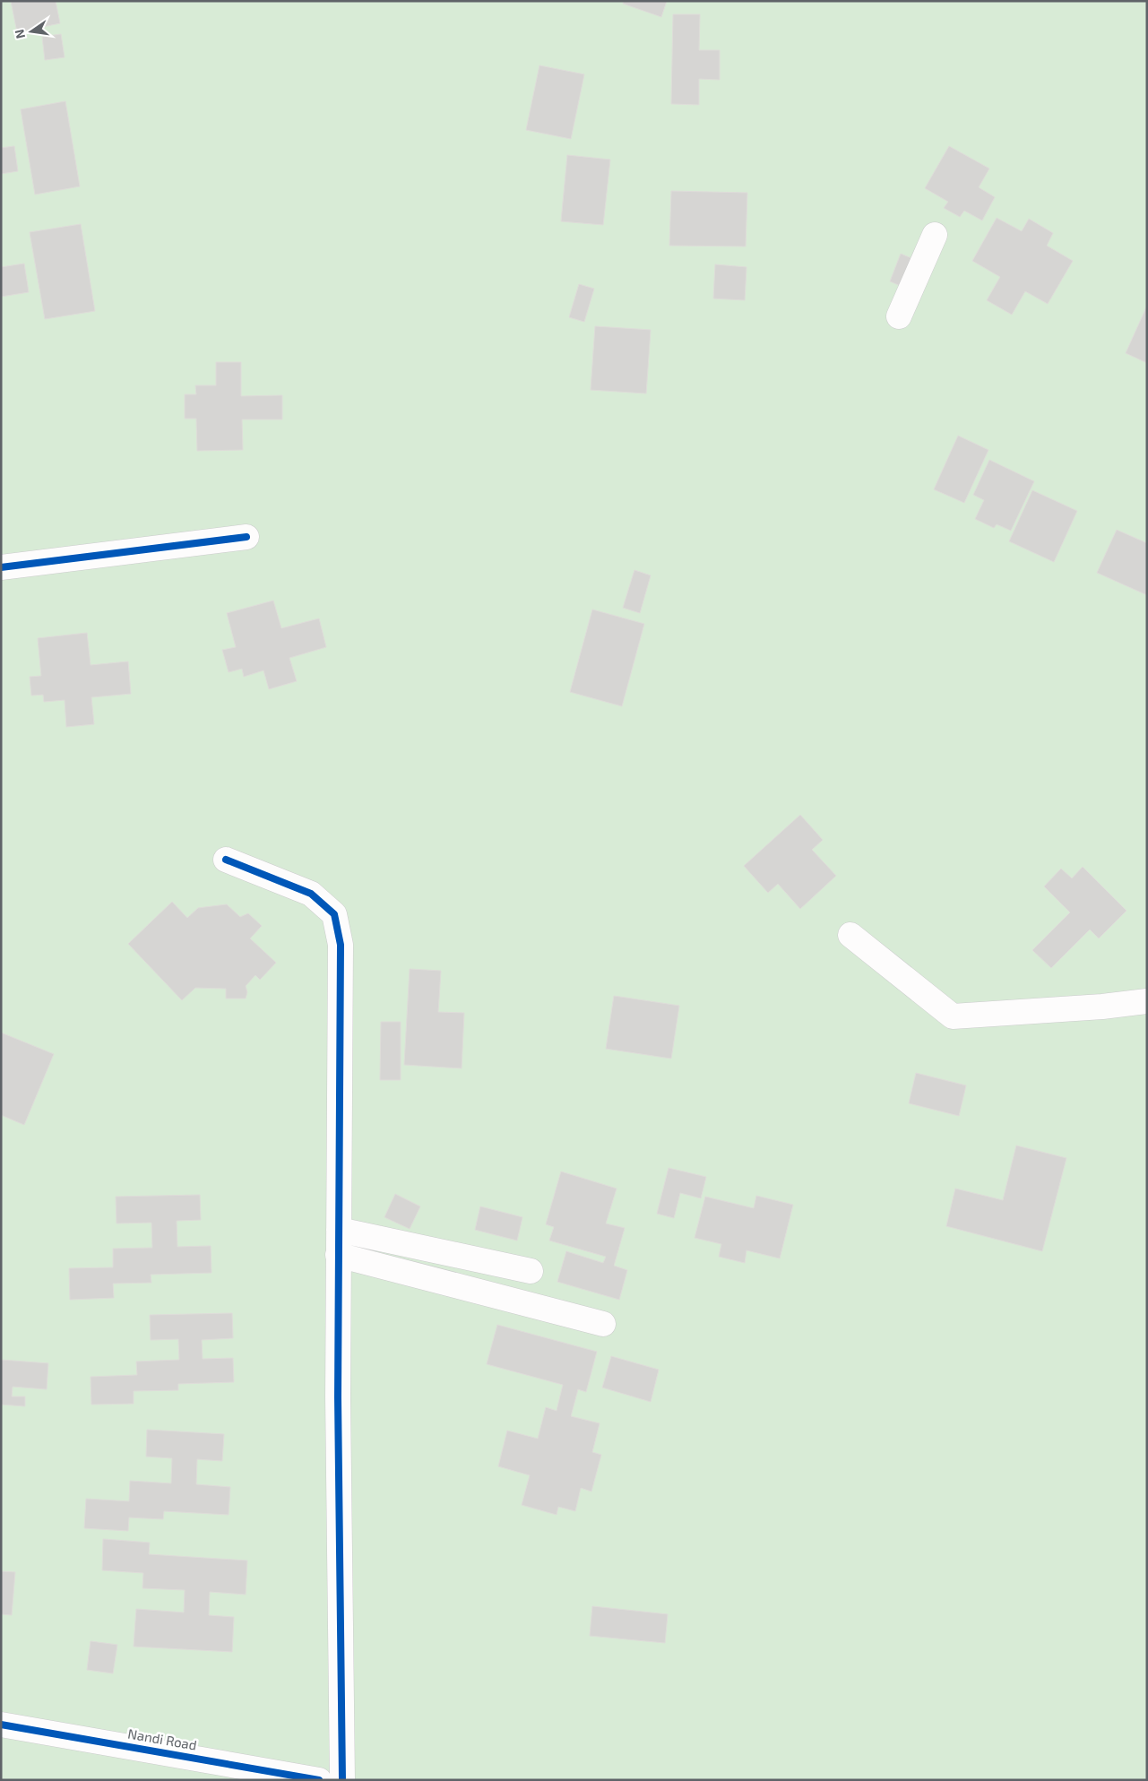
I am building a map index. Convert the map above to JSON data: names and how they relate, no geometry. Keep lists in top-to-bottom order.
{
  "streets": {
    "street": ["Nandi Road"]
  },
  "north": "left"
}
